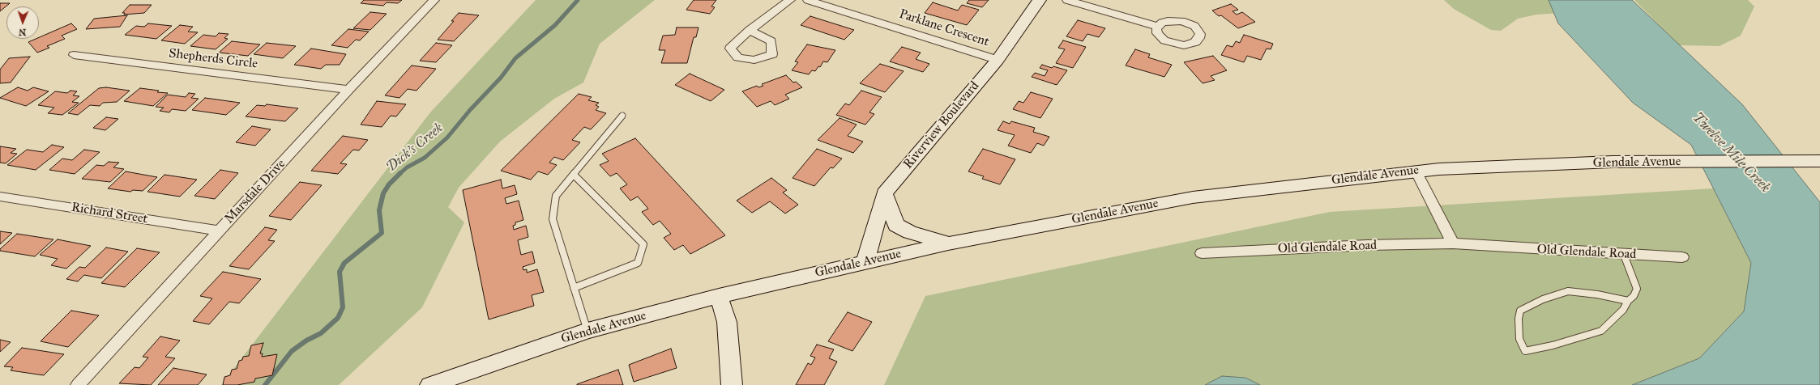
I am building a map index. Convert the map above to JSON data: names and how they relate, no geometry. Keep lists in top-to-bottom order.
{
  "streets": {
    "main road": ["Riverview Boulevard", "Glendale Avenue"],
    "street": [
      "Parklane Crescent",
      "Shepherds Circle",
      "Marsdale Drive",
      "Richard Street",
      "Old Glendale Road"
    ]
  },
  "crossings": [
    ["Parklane Crescent", "Riverview Boulevard"],
    ["Shepherds Circle", "Marsdale Drive"],
    ["Riverview Boulevard", "Glendale Avenue"],
    ["Marsdale Drive", "Richard Street"]
  ],
  "water": ["Dick's Creek", "Twelve Mile Creek"],
  "north": "bottom"
}
